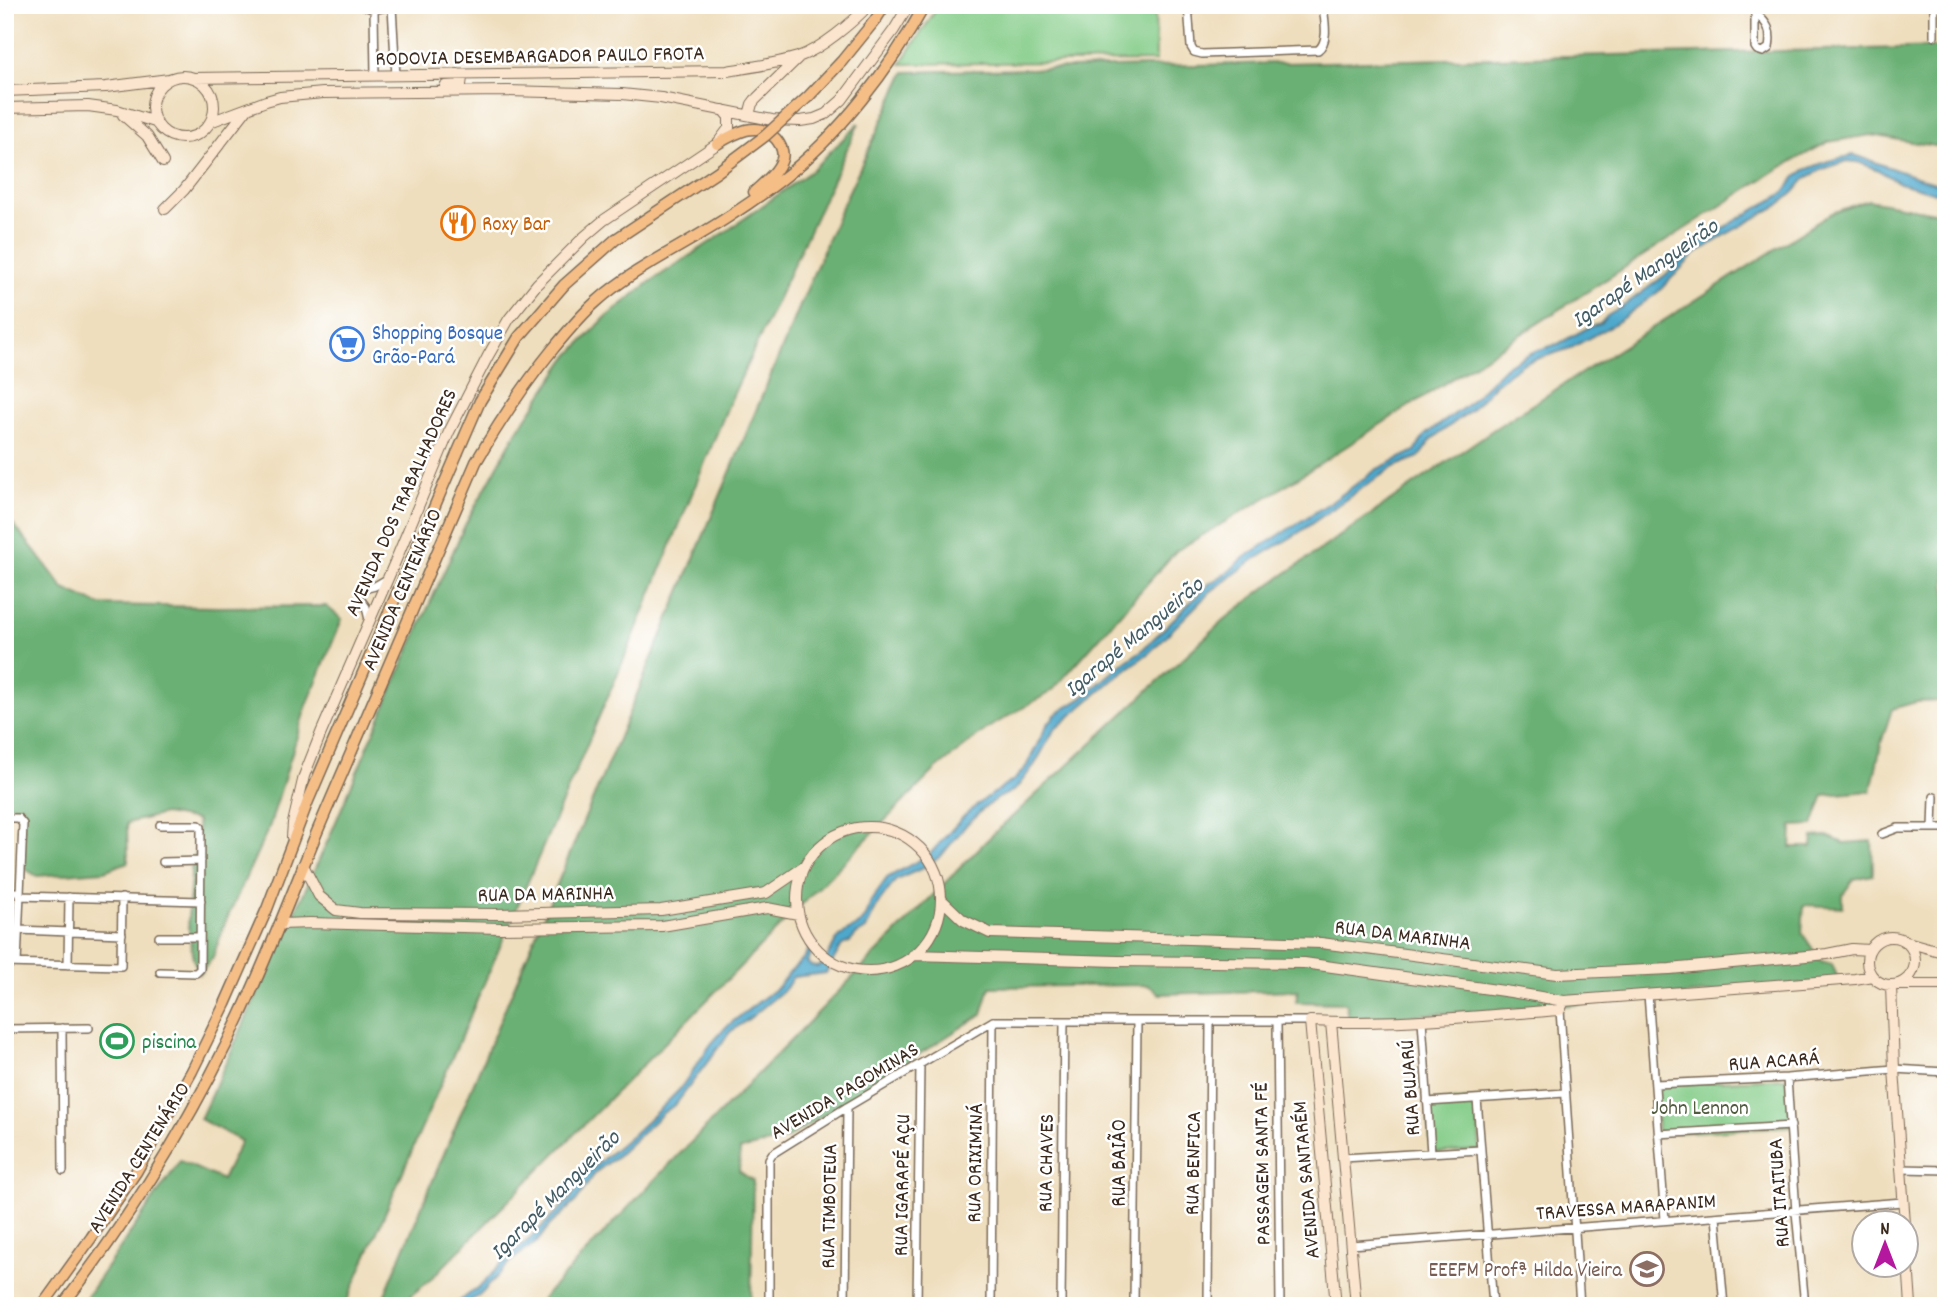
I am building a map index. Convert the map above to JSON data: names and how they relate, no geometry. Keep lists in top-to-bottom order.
{
  "streets": {
    "main road": [
      "RODOVIA DESEMBARGADOR PAULO FROTA",
      "AVENIDA DOS TRABALHADORES",
      "AVENIDA CENTENÁRIO",
      "RUA DA MARINHA",
      "AVENIDA SANTARÉM"
    ],
    "street": [
      "RUA ACARÁ",
      "RUA BUJARÚ",
      "AVENIDA PAGOMINAS",
      "RUA ORIXIMINÁ",
      "RUA CHAVES",
      "RUA BAIÃO",
      "RUA BENFICA",
      "PASSAGEM SANTA FÉ",
      "RUA IGARAPÉ AÇU",
      "RUA ITAITUBA",
      "RUA TIMBOTEUA",
      "TRAVESSA MARAPANIM"
    ]
  },
  "crossings": [
    ["AVENIDA DOS TRABALHADORES", "AVENIDA CENTENÁRIO"],
    ["AVENIDA CENTENÁRIO", "RUA DA MARINHA"],
    ["RUA DA MARINHA", "RUA BUJARÚ"],
    ["RUA DA MARINHA", "AVENIDA PAGOMINAS"],
    ["RUA DA MARINHA", "RUA ORIXIMINÁ"],
    ["RUA DA MARINHA", "RUA CHAVES"],
    ["RUA DA MARINHA", "RUA BAIÃO"],
    ["RUA DA MARINHA", "RUA BENFICA"],
    ["RUA DA MARINHA", "PASSAGEM SANTA FÉ"],
    ["RUA DA MARINHA", "AVENIDA SANTARÉM"],
    ["RUA ACARÁ", "RUA ITAITUBA"],
    ["AVENIDA PAGOMINAS", "RUA ORIXIMINÁ"],
    ["AVENIDA PAGOMINAS", "RUA IGARAPÉ AÇU"],
    ["AVENIDA PAGOMINAS", "RUA TIMBOTEUA"],
    ["AVENIDA SANTARÉM", "TRAVESSA MARAPANIM"],
    ["RUA ITAITUBA", "TRAVESSA MARAPANIM"]
  ],
  "water": ["Igarapé Mangueirão"],
  "parks": ["John Lennon"],
  "places": {
    "restaurant": ["Roxy Bar"],
    "supermarket": ["Shopping Bosque Grão-Pará"],
    "sports": ["piscina"],
    "school or university": ["EEEFM Profª Hilda Vieira"]
  },
  "north": "top"
}
